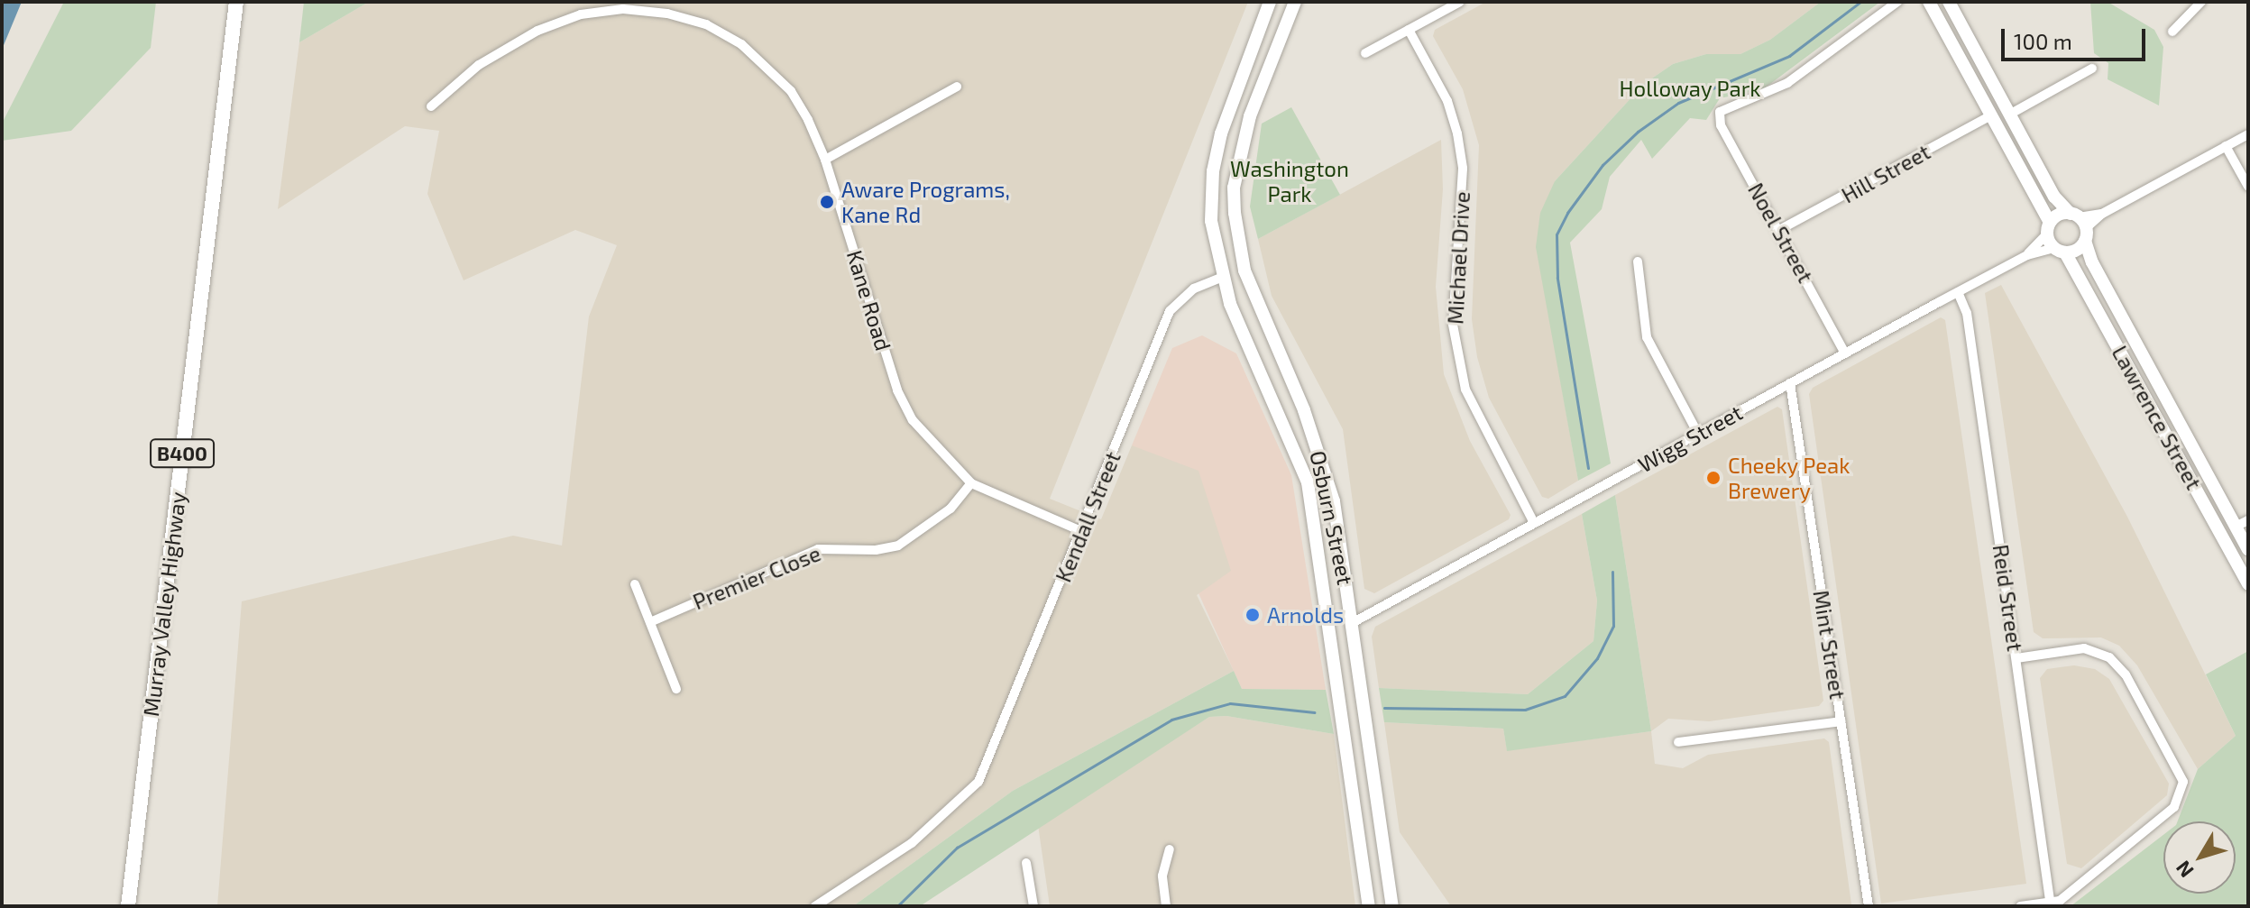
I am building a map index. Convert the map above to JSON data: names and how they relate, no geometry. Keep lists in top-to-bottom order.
{
  "streets": {
    "main road": ["B400", "Murray Valley Highway"],
    "street": [
      "Hill Street",
      "Noel Street",
      "Michael Drive",
      "Kane Road",
      "Lawrence Street",
      "Wigg Street",
      "Kendall Street",
      "Osburn Street",
      "Premier Close",
      "Reid Street",
      "Mint Street"
    ]
  },
  "crossings": [
    ["Hill Street", "Noel Street"],
    ["Noel Street", "Wigg Street"],
    ["Michael Drive", "Wigg Street"],
    ["Kane Road", "Kendall Street"],
    ["Kane Road", "Premier Close"],
    ["Lawrence Street", "Wigg Street"],
    ["Wigg Street", "Osburn Street"],
    ["Wigg Street", "Reid Street"],
    ["Wigg Street", "Mint Street"],
    ["Kendall Street", "Osburn Street"]
  ],
  "parks": ["Holloway Park", "Washington Park"],
  "places": ["Aware Programs, Kane Rd", "Cheeky Peak Brewery", "Arnolds"],
  "scale_bar": "100 m",
  "north": "bottom left"
}
